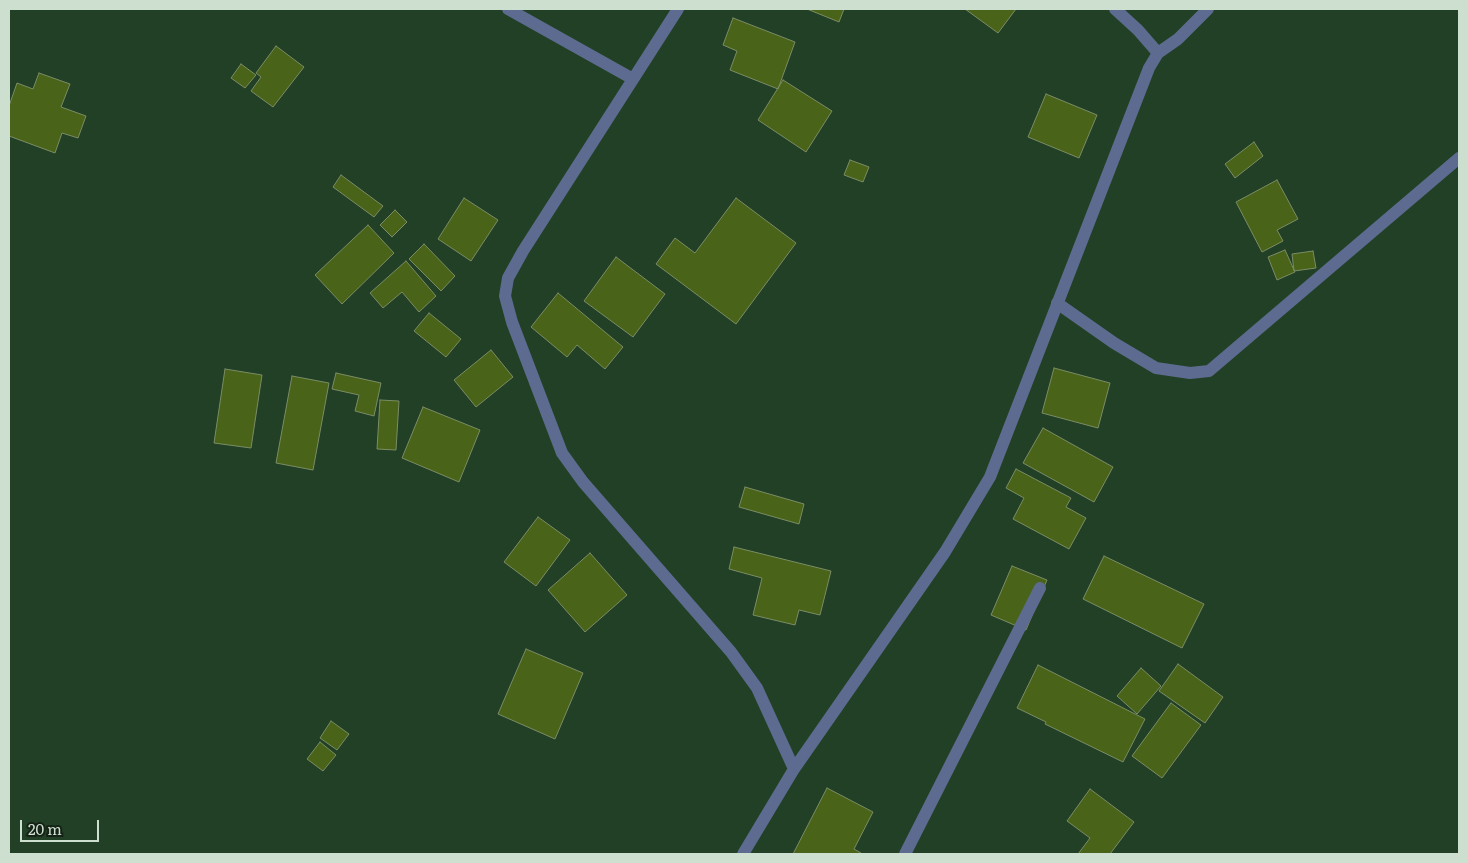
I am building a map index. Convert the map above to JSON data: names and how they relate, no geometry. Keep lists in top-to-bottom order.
{
  "scale_bar": "20 m"
}
